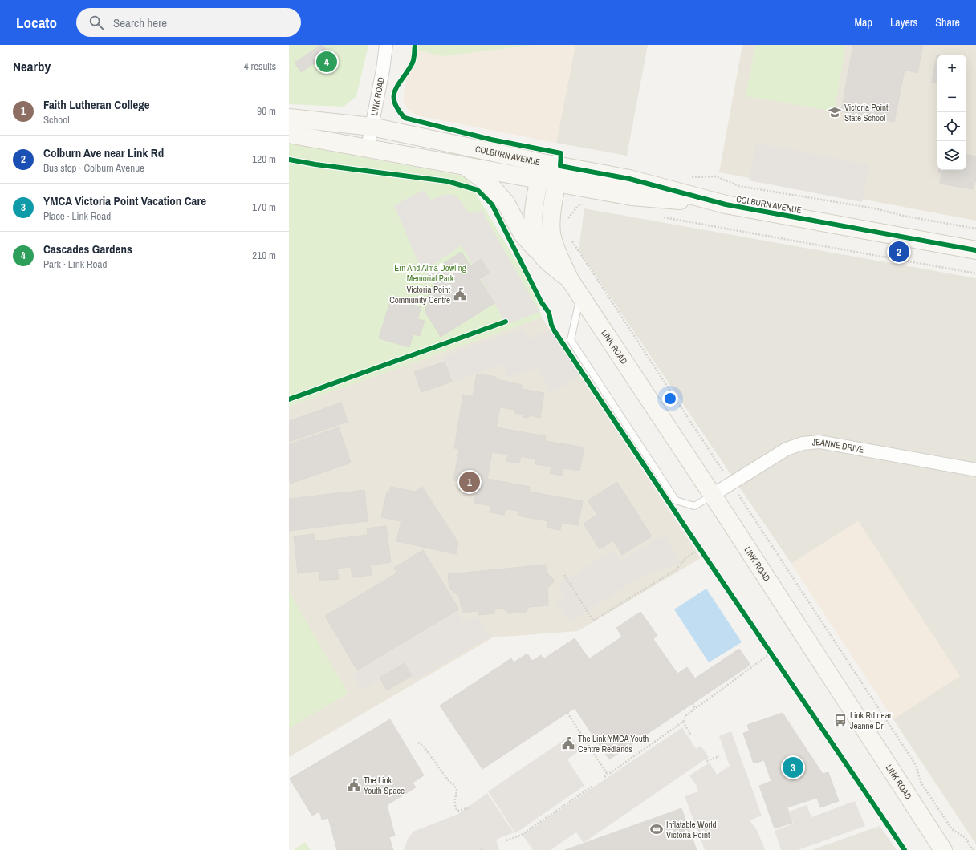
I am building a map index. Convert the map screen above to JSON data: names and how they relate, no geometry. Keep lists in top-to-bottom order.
{
  "streets": {
    "street": ["LINK ROAD", "COLBURN AVENUE", "JEANNE DRIVE"]
  },
  "crossings": [
    ["LINK ROAD", "COLBURN AVENUE"],
    ["LINK ROAD", "JEANNE DRIVE"]
  ],
  "parks": ["Ern And Alma Dowling Memorial Park"],
  "places": {
    "school or university": ["Victoria Point State School"],
    "public building": ["Victoria Point Community Centre", "The Link YMCA Youth Centre Redlands", "The Link Youth Space"],
    "bus stop": ["Link Rd near Jeanne Dr"],
    "sports": ["Inflatable World Victoria Point"]
  },
  "page": {
    "header": "Locato",
    "search": "Search here",
    "nav": ["Map", "Layers", "Share"],
    "heading": ["Nearby", "4 results"],
    "pins": [
      "4",
      "2",
      "1",
      "3"
    ],
    "map_buttons": ["+", "−"],
    "list": [
      {
        "mark": "1",
        "name": "Faith Lutheran College",
        "note": "School",
        "value": "90 m"
      },
      {
        "mark": "2",
        "name": "Colburn Ave near Link Rd",
        "note": "Bus stop · Colburn Avenue",
        "value": "120 m"
      },
      {
        "mark": "3",
        "name": "YMCA Victoria Point Vacation Care",
        "note": "Place · Link Road",
        "value": "170 m"
      },
      {
        "mark": "4",
        "name": "Cascades Gardens",
        "note": "Park · Link Road",
        "value": "210 m"
      }
    ]
  }
}
